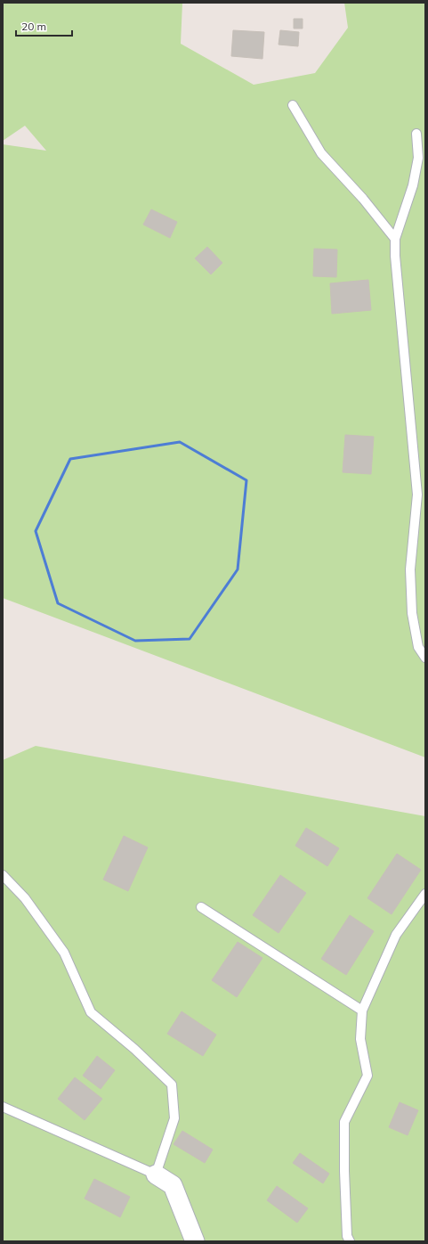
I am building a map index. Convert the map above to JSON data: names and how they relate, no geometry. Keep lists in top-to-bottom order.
{
  "scale_bar": "20 m"
}
